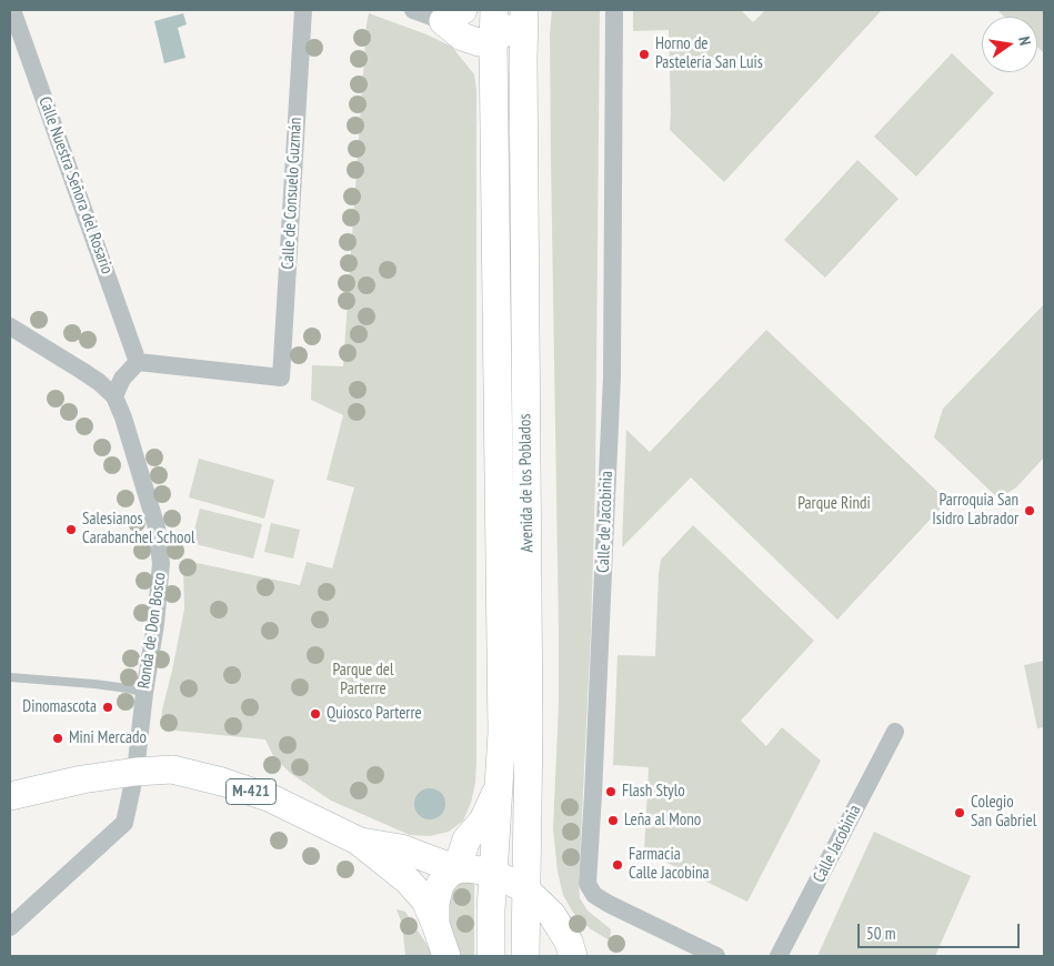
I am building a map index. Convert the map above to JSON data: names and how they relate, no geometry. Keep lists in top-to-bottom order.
{
  "streets": {
    "main road": ["Avenida de los Poblados", "M-421"],
    "street": [
      "Calle Nuestra Señora del Rosario",
      "Calle de Consuelo Guzmán",
      "Calle de Jacobinia",
      "Ronda de Don Bosco",
      "Calle Jacobinia"
    ]
  },
  "crossings": [
    ["Calle Nuestra Señora del Rosario", "Calle de Consuelo Guzmán"],
    ["Ronda de Don Bosco", "M-421"]
  ],
  "parks": ["Parque Rindi", "Parque del Parterre"],
  "places": [
    "Horno de Pastelería San Luis",
    "Parroquia San Isidro Labrador",
    "Salesianos Carabanchel School",
    "Dinomascota",
    "Quiosco Parterre",
    "Mini Mercado",
    "Flash Stylo",
    "Colegio San Gabriel",
    "Leña al Mono",
    "Farmacia Calle Jacobina"
  ],
  "scale_bar": "50 m",
  "north": "right"
}
